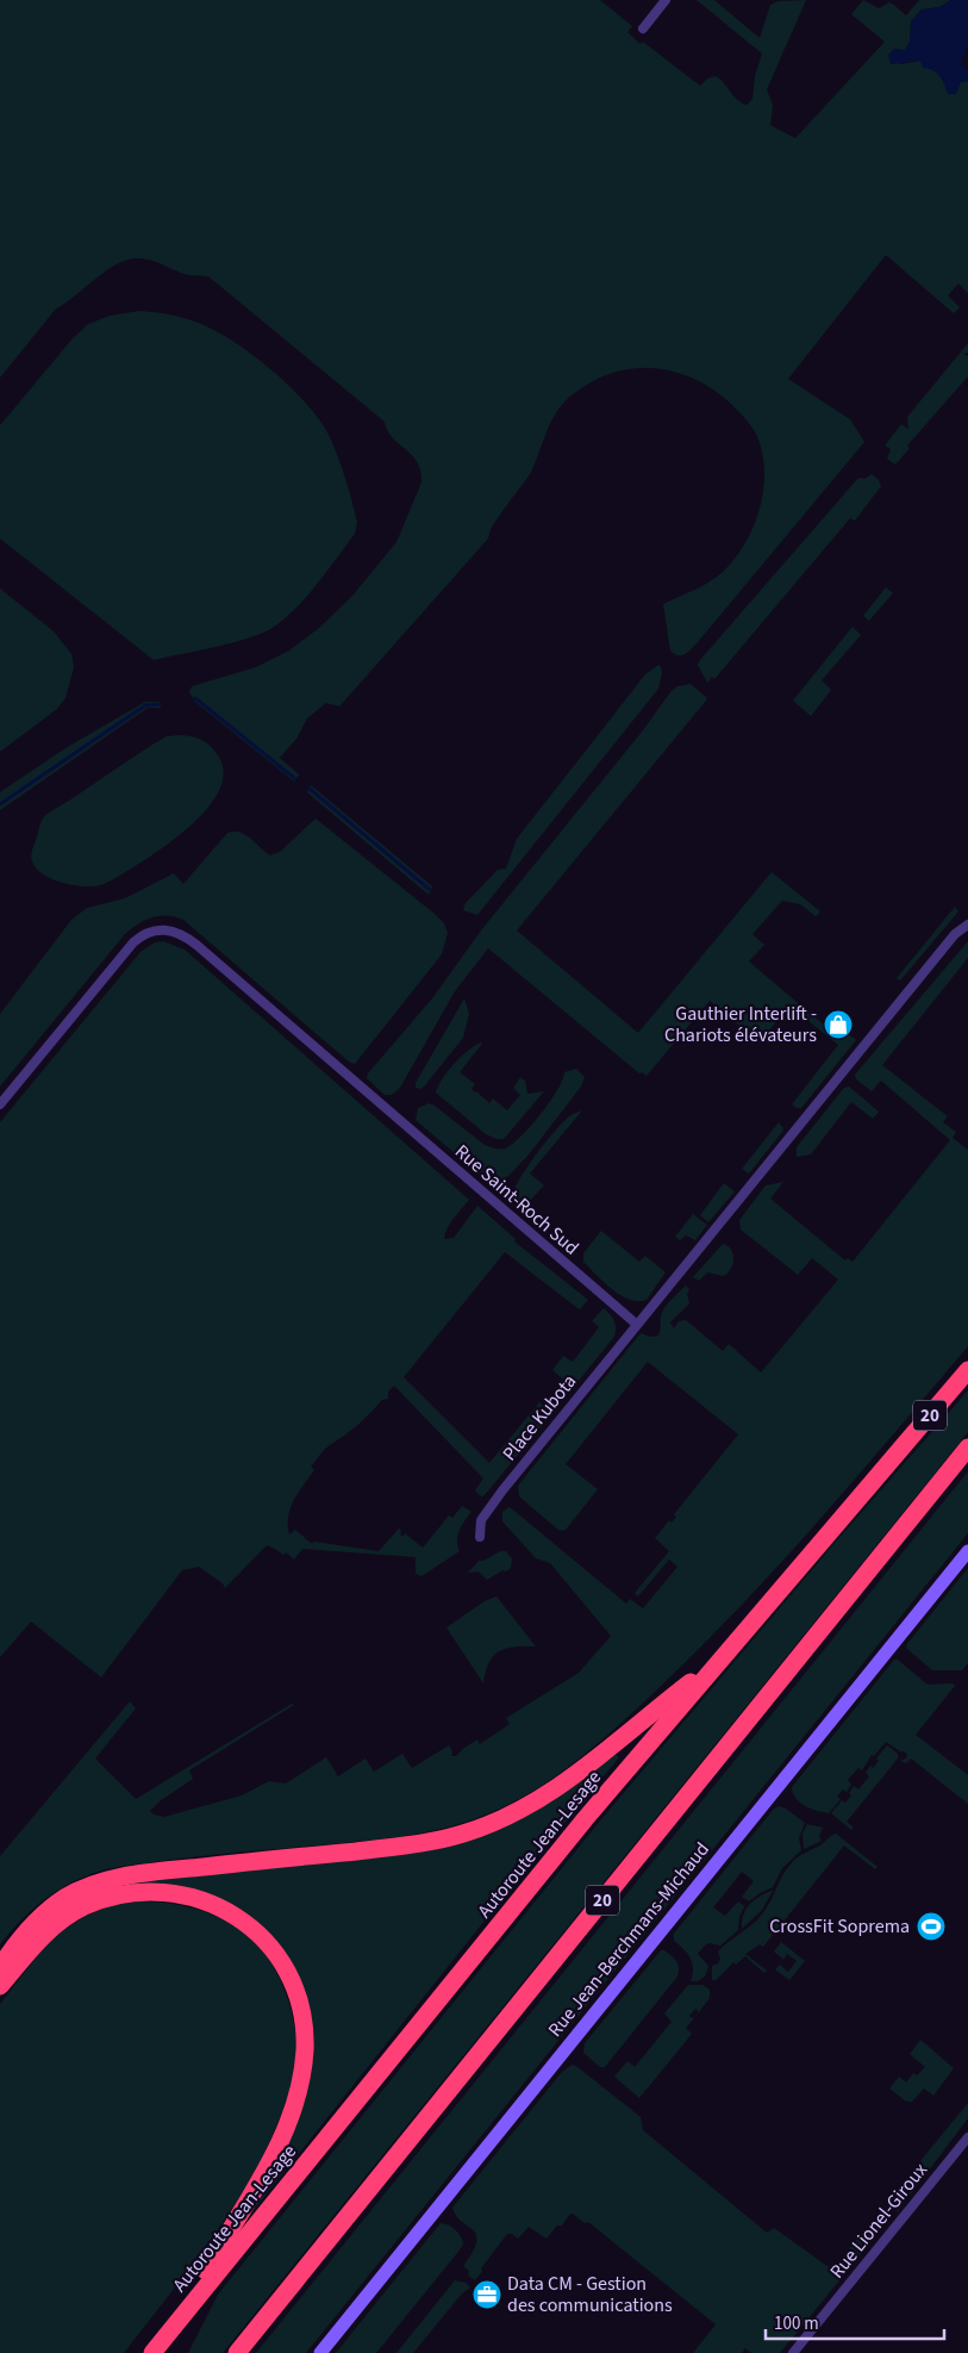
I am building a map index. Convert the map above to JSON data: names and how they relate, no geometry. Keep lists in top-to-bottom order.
{
  "streets": {
    "highway": ["20", "Autoroute Jean-Lesage"],
    "street": [
      "Rue Saint-Roch Sud",
      "Place Kubota",
      "Rue Jean-Berchmans-Michaud",
      "Rue Lionel-Giroux"
    ]
  },
  "crossings": [
    ["Rue Saint-Roch Sud", "Place Kubota"]
  ],
  "places": {
    "shop": ["Gauthier Interlift - Chariots élévateurs"],
    "sports": ["CrossFit Soprema"],
    "office": ["Data CM - Gestion des communications"]
  },
  "scale_bar": "100 m"
}
